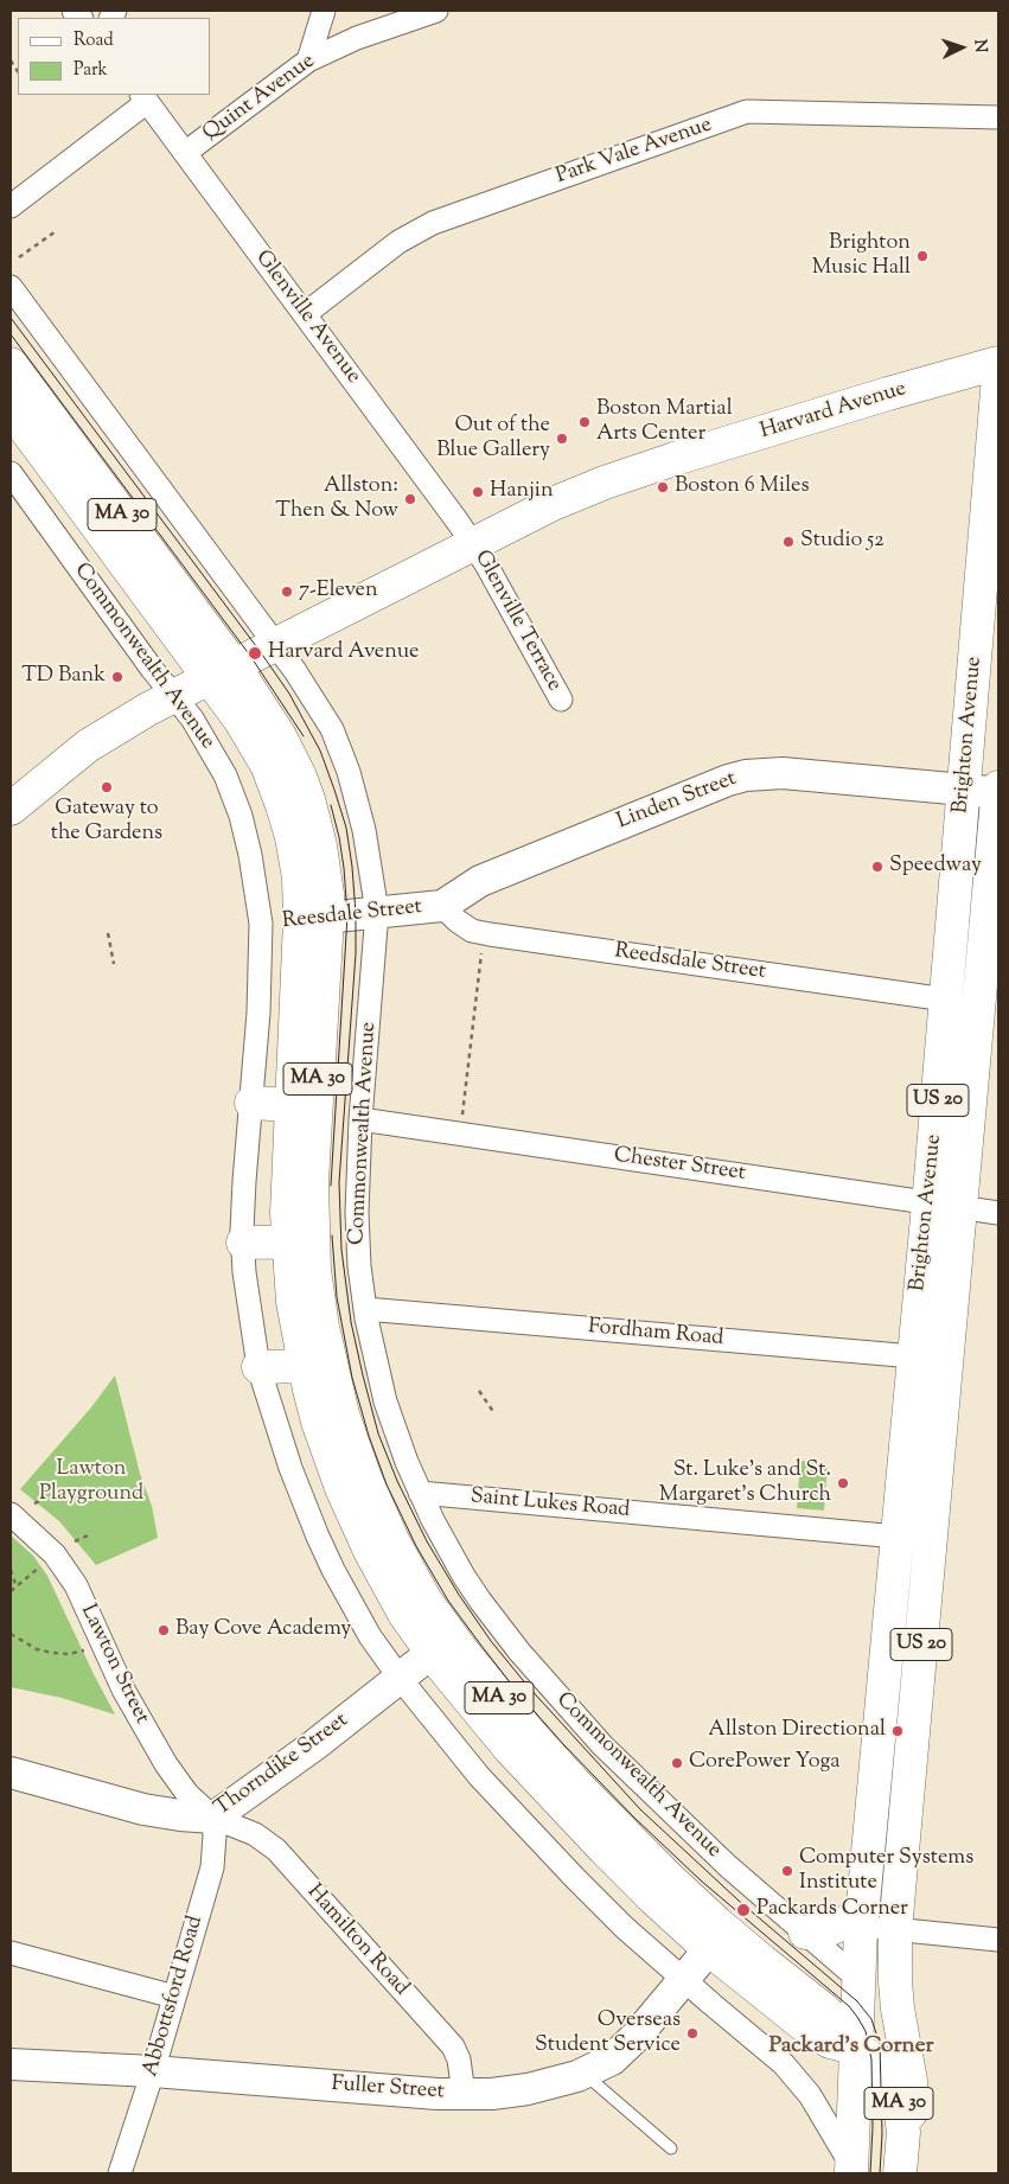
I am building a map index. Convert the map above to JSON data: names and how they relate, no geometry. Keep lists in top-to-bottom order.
{
  "streets": {
    "main road": [
      "Harvard Avenue",
      "MA 30",
      "Commonwealth Avenue",
      "Brighton Avenue",
      "US 20"
    ],
    "street": [
      "Quint Avenue",
      "Park Vale Avenue",
      "Glenville Avenue",
      "Glenville Terrace",
      "Linden Street",
      "Reesdale Street",
      "Reedsdale Street",
      "Chester Street",
      "Fordham Road",
      "Saint Lukes Road",
      "Lawton Street",
      "Thorndike Street",
      "Hamilton Road",
      "Abbottsford Road",
      "Fuller Street"
    ]
  },
  "crossings": [
    ["Quint Avenue", "Glenville Avenue"],
    ["Park Vale Avenue", "Glenville Avenue"],
    ["Glenville Avenue", "Harvard Avenue"],
    ["Glenville Avenue", "Glenville Terrace"],
    ["Harvard Avenue", "Glenville Terrace"],
    ["Harvard Avenue", "Commonwealth Avenue"],
    ["Commonwealth Avenue", "Brighton Avenue"],
    ["Commonwealth Avenue", "Reesdale Street"],
    ["Commonwealth Avenue", "Chester Street"],
    ["Commonwealth Avenue", "Fordham Road"],
    ["Commonwealth Avenue", "Saint Lukes Road"],
    ["Commonwealth Avenue", "Thorndike Street"],
    ["Commonwealth Avenue", "Fuller Street"],
    ["Brighton Avenue", "Linden Street"],
    ["Brighton Avenue", "Reedsdale Street"],
    ["Brighton Avenue", "Chester Street"],
    ["Brighton Avenue", "Fordham Road"],
    ["Brighton Avenue", "Saint Lukes Road"],
    ["Linden Street", "Reesdale Street"],
    ["Linden Street", "Reedsdale Street"],
    ["Reesdale Street", "Reedsdale Street"],
    ["Lawton Street", "Thorndike Street"],
    ["Lawton Street", "Hamilton Road"],
    ["Lawton Street", "Abbottsford Road"],
    ["Thorndike Street", "Hamilton Road"],
    ["Thorndike Street", "Abbottsford Road"],
    ["Hamilton Road", "Abbottsford Road"],
    ["Hamilton Road", "Fuller Street"],
    ["Abbottsford Road", "Fuller Street"]
  ],
  "districts": ["Packard's Corner"],
  "parks": ["Lawton Playground"],
  "places": [
    "Brighton Music Hall",
    "Boston Martial Arts Center",
    "Out of the Blue Gallery",
    "Boston 6 Miles",
    "Hanjin",
    "Allston: Then & Now",
    "Studio 52",
    "7-Eleven",
    "Harvard Avenue",
    "TD Bank",
    "Gateway to the Gardens",
    "Speedway",
    "St. Luke's and St. Margaret's Church",
    "Bay Cove Academy",
    "Allston Directional",
    "CorePower Yoga",
    "Computer Systems Institute",
    "Packards Corner",
    "Overseas Student Service"
  ],
  "legend": ["Road", "Park"],
  "north": "right"
}
